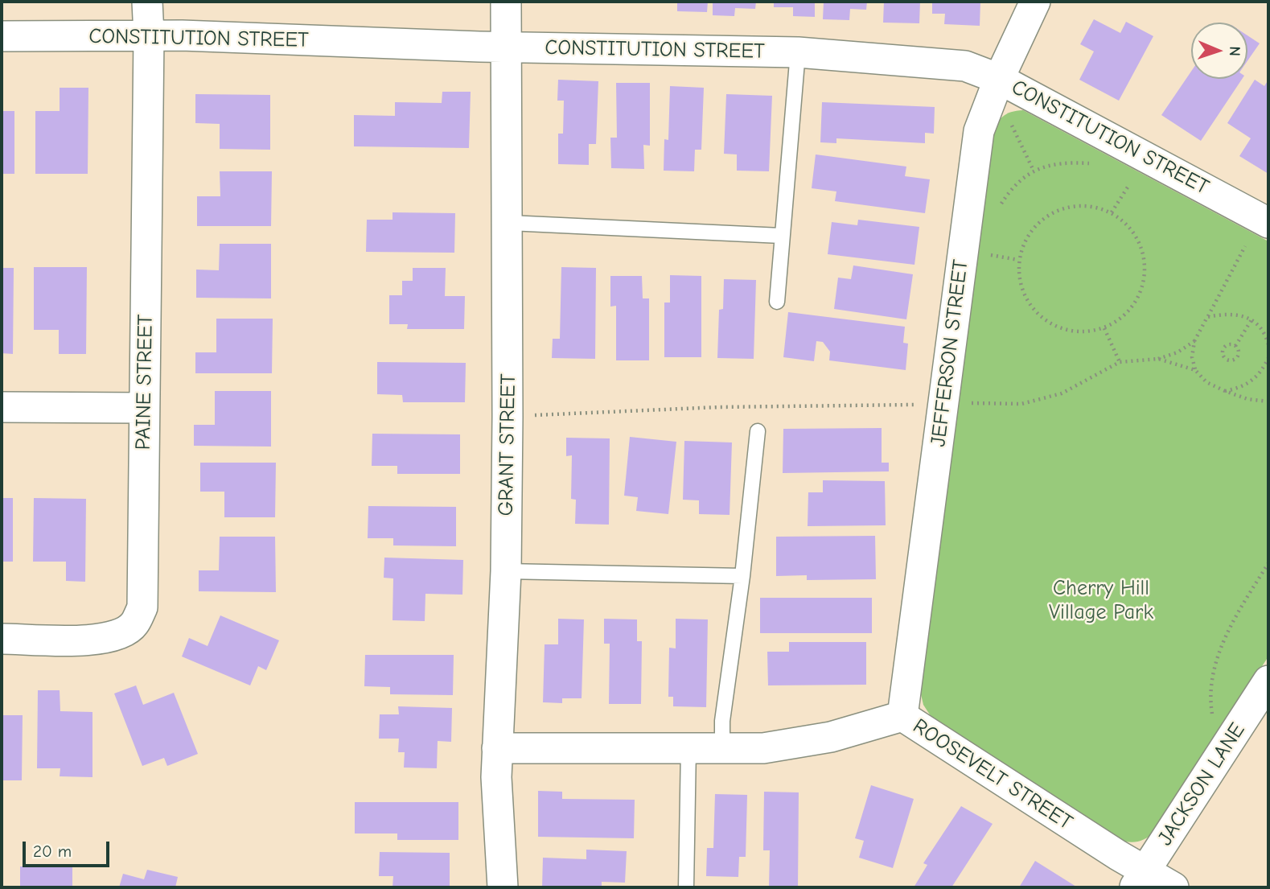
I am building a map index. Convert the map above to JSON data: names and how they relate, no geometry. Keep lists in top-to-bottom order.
{
  "streets": {
    "street": [
      "CONSTITUTION STREET",
      "JEFFERSON STREET",
      "PAINE STREET",
      "GRANT STREET",
      "ROOSEVELT STREET",
      "JACKSON LANE"
    ]
  },
  "crossings": [
    ["CONSTITUTION STREET", "JEFFERSON STREET"],
    ["CONSTITUTION STREET", "PAINE STREET"],
    ["CONSTITUTION STREET", "GRANT STREET"],
    ["JEFFERSON STREET", "ROOSEVELT STREET"],
    ["GRANT STREET", "ROOSEVELT STREET"],
    ["ROOSEVELT STREET", "JACKSON LANE"]
  ],
  "parks": ["Cherry Hill Village Park"],
  "scale_bar": "20 m",
  "north": "right"
}
